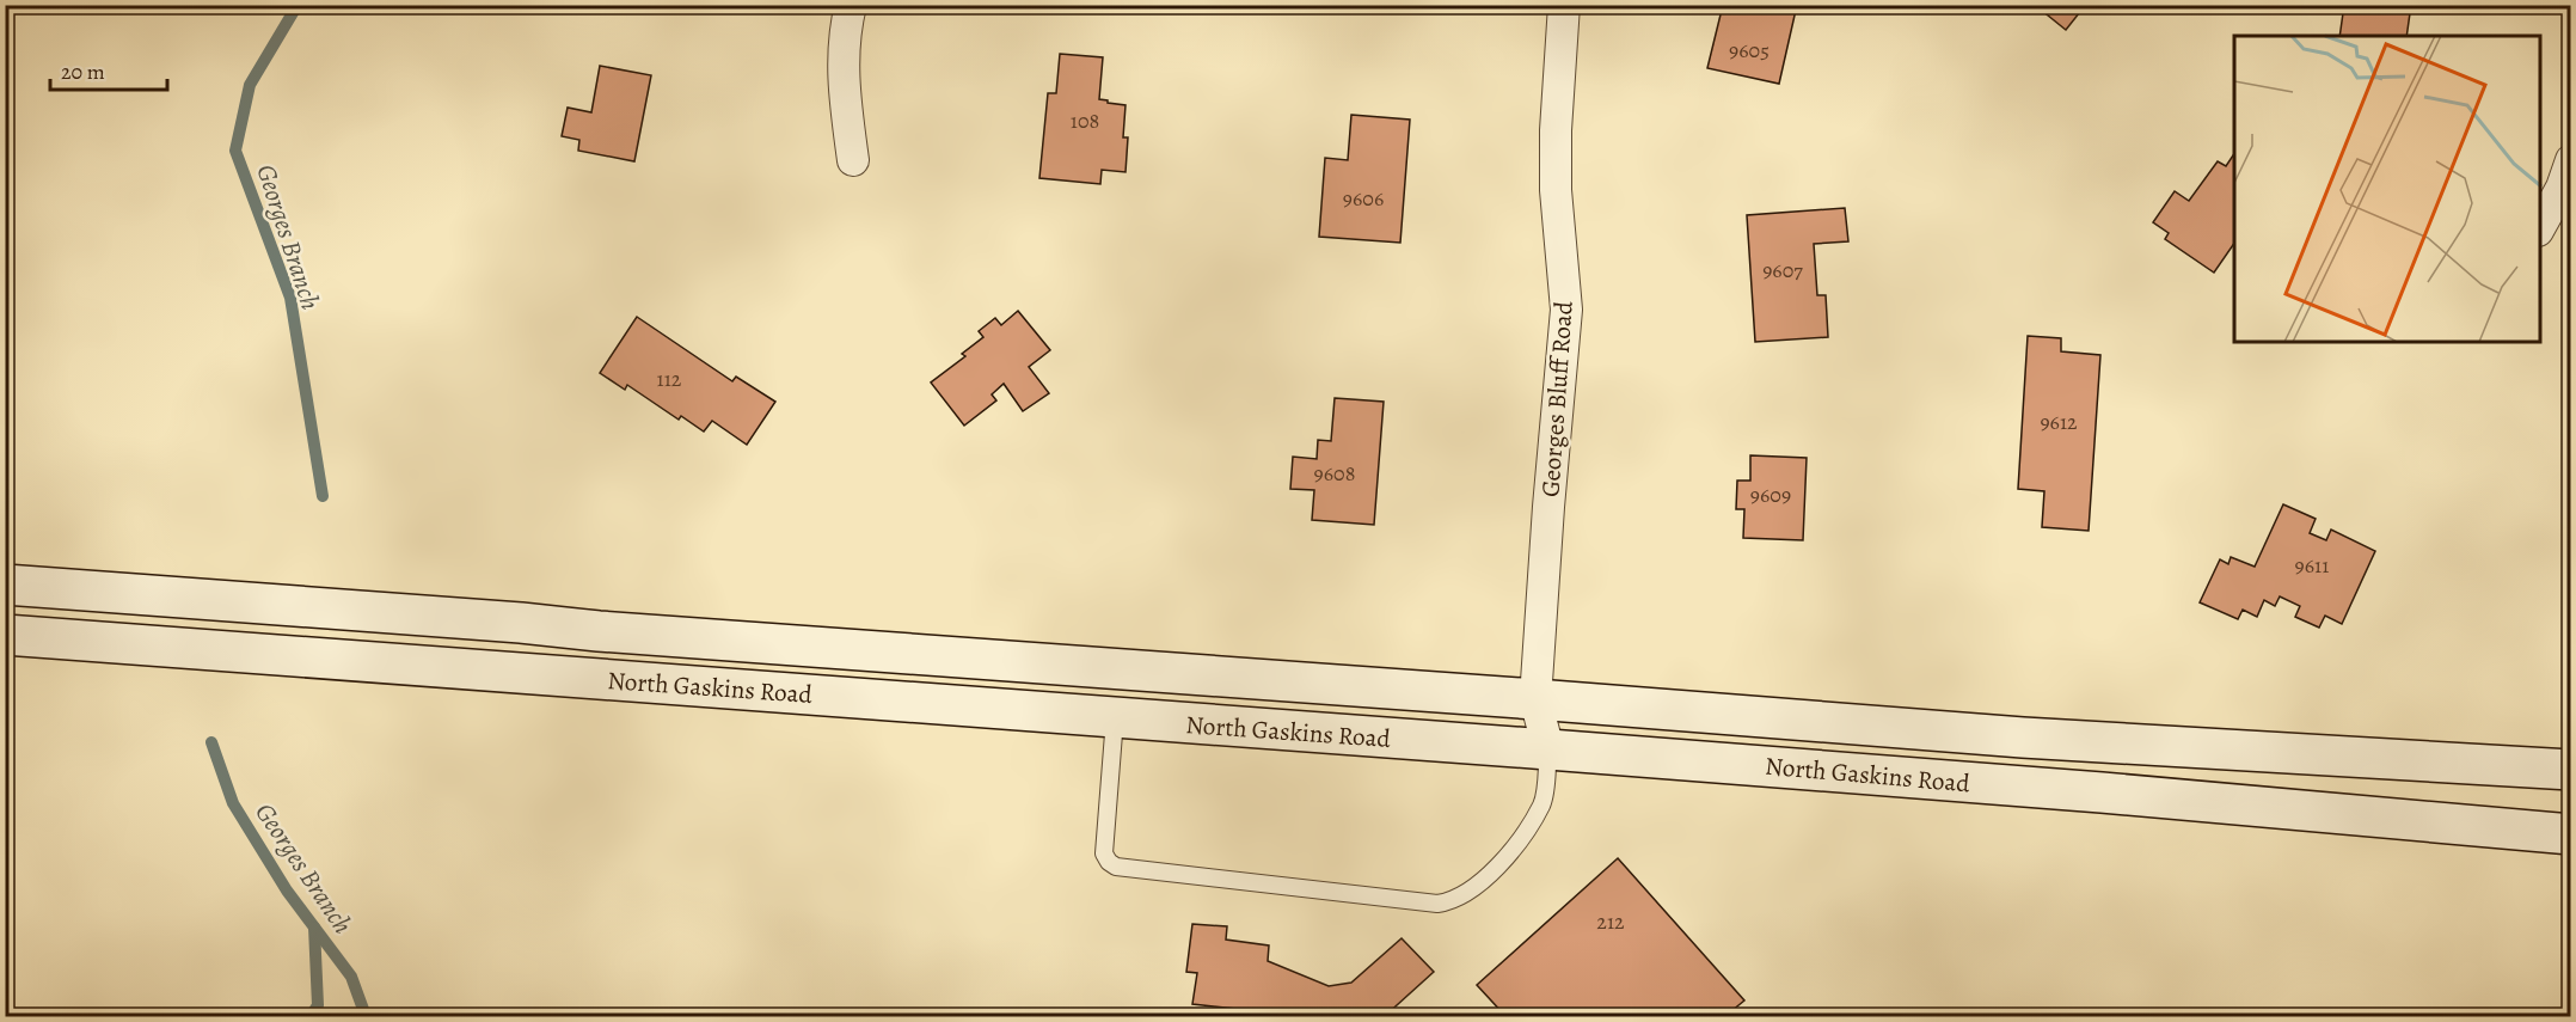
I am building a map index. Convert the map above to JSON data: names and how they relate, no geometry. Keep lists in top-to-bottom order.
{
  "streets": {
    "main road": ["North Gaskins Road"],
    "street": ["Georges Bluff Road"]
  },
  "crossings": [
    ["Georges Bluff Road", "North Gaskins Road"]
  ],
  "water": ["Georges Branch"],
  "house_numbers": [
    "9605",
    "108",
    "9606",
    "9607",
    "112",
    "9612",
    "9608",
    "9609",
    "9611",
    "212"
  ],
  "scale_bar": "20 m"
}
